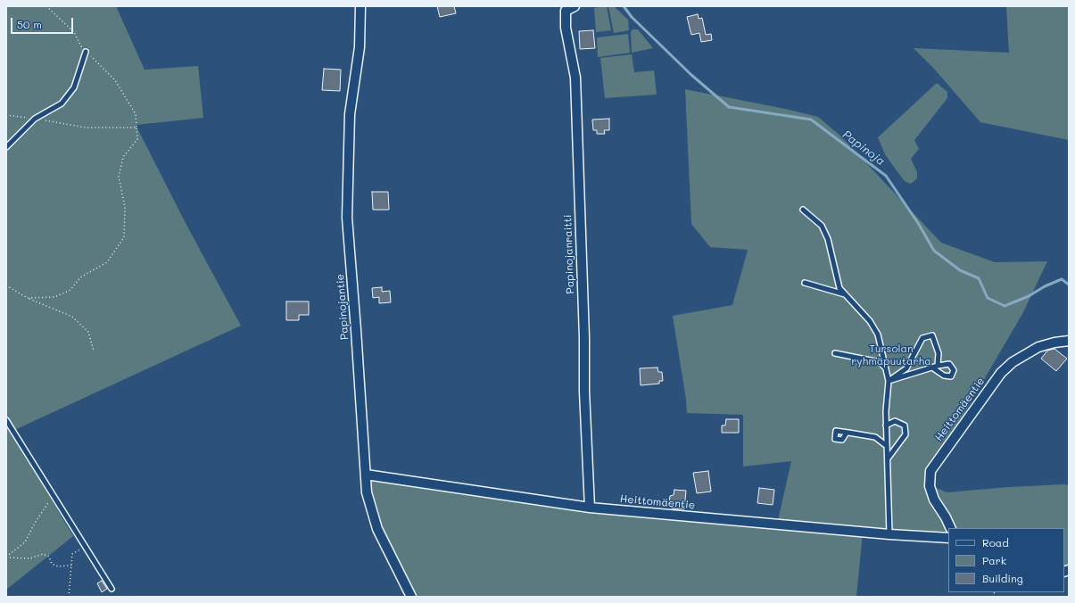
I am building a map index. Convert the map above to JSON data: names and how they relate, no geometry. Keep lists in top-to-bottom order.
{
  "streets": {
    "street": ["Papinojanraitti", "Papinojantie", "Heittomäentie"]
  },
  "crossings": [
    ["Papinojanraitti", "Heittomäentie"],
    ["Papinojantie", "Heittomäentie"]
  ],
  "water": ["Papinoja"],
  "parks": ["Tursolan ryhmäpuutarha"],
  "legend": ["Road", "Park", "Building"],
  "scale_bar": "50 m"
}
